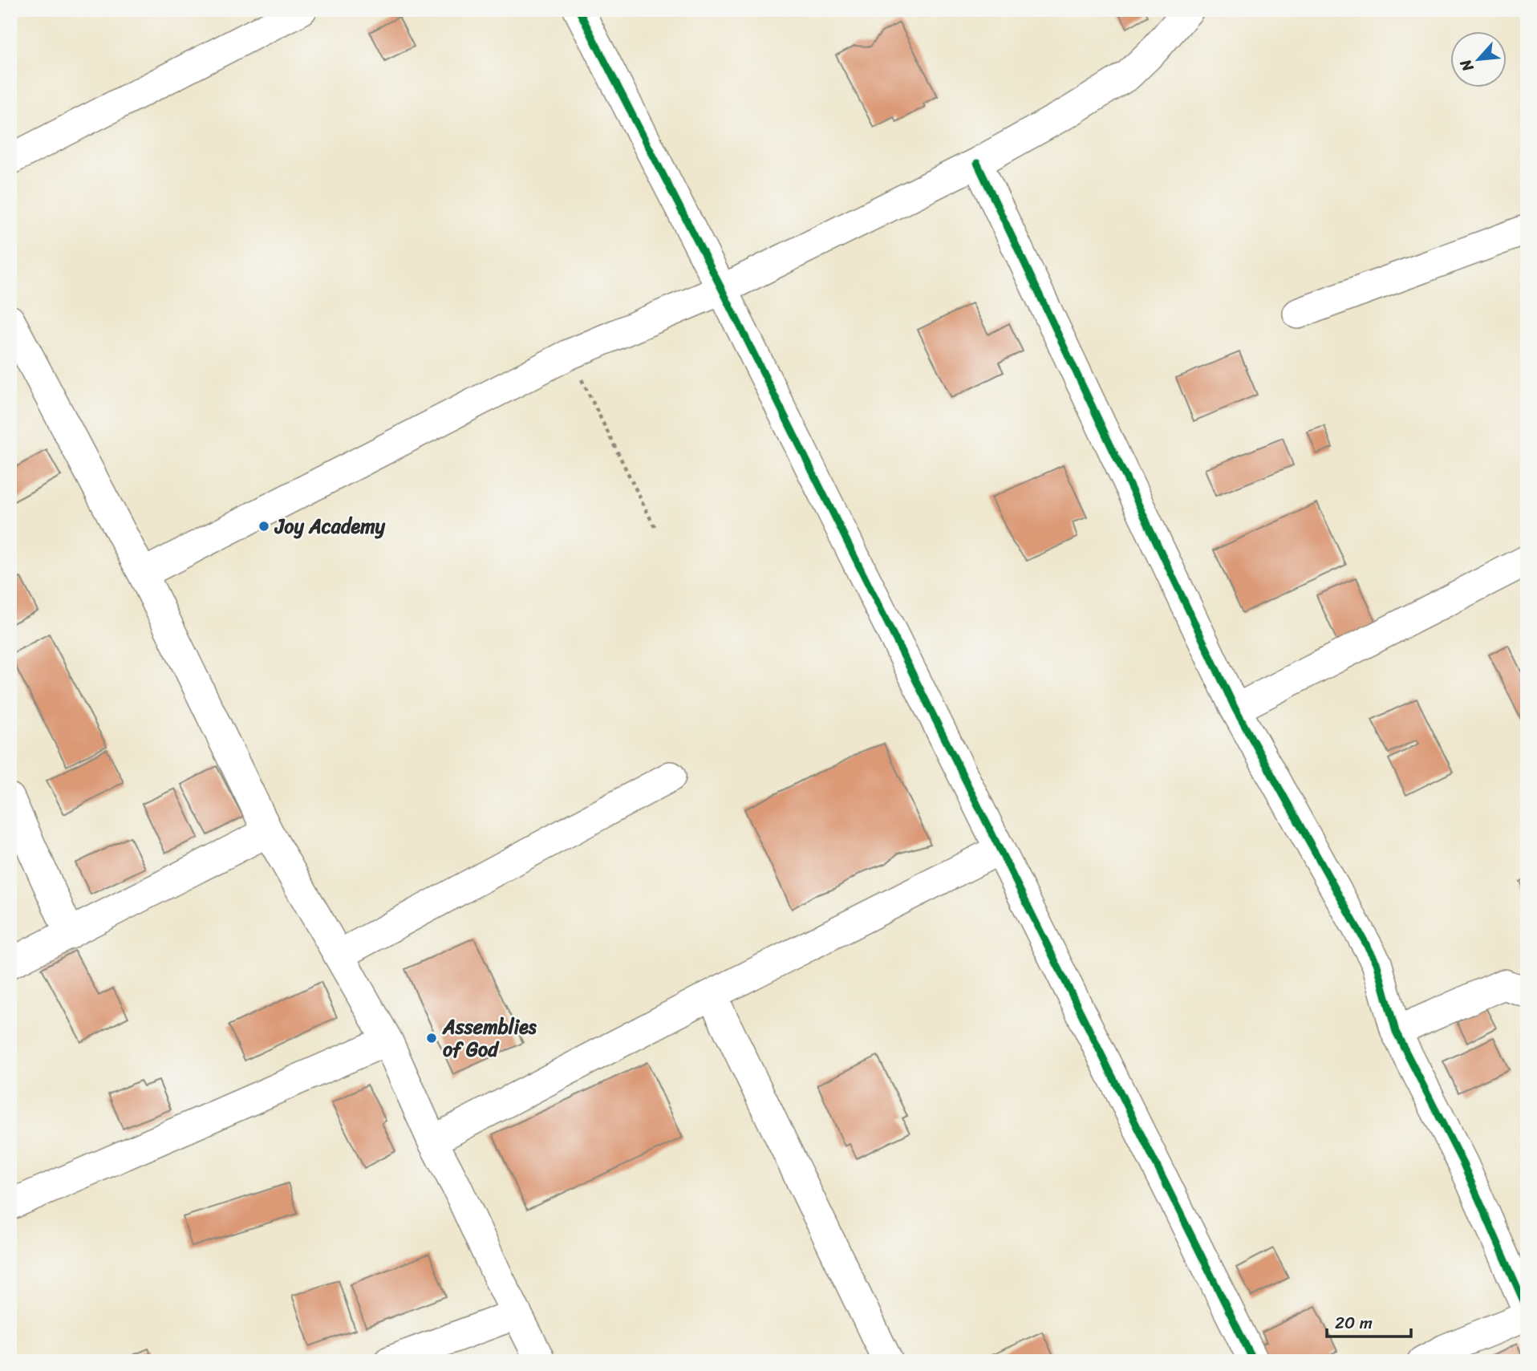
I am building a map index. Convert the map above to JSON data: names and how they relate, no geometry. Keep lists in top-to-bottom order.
{
  "places": ["Joy Academy", "Assemblies of God"],
  "scale_bar": "20 m",
  "north": "bottom left"
}
